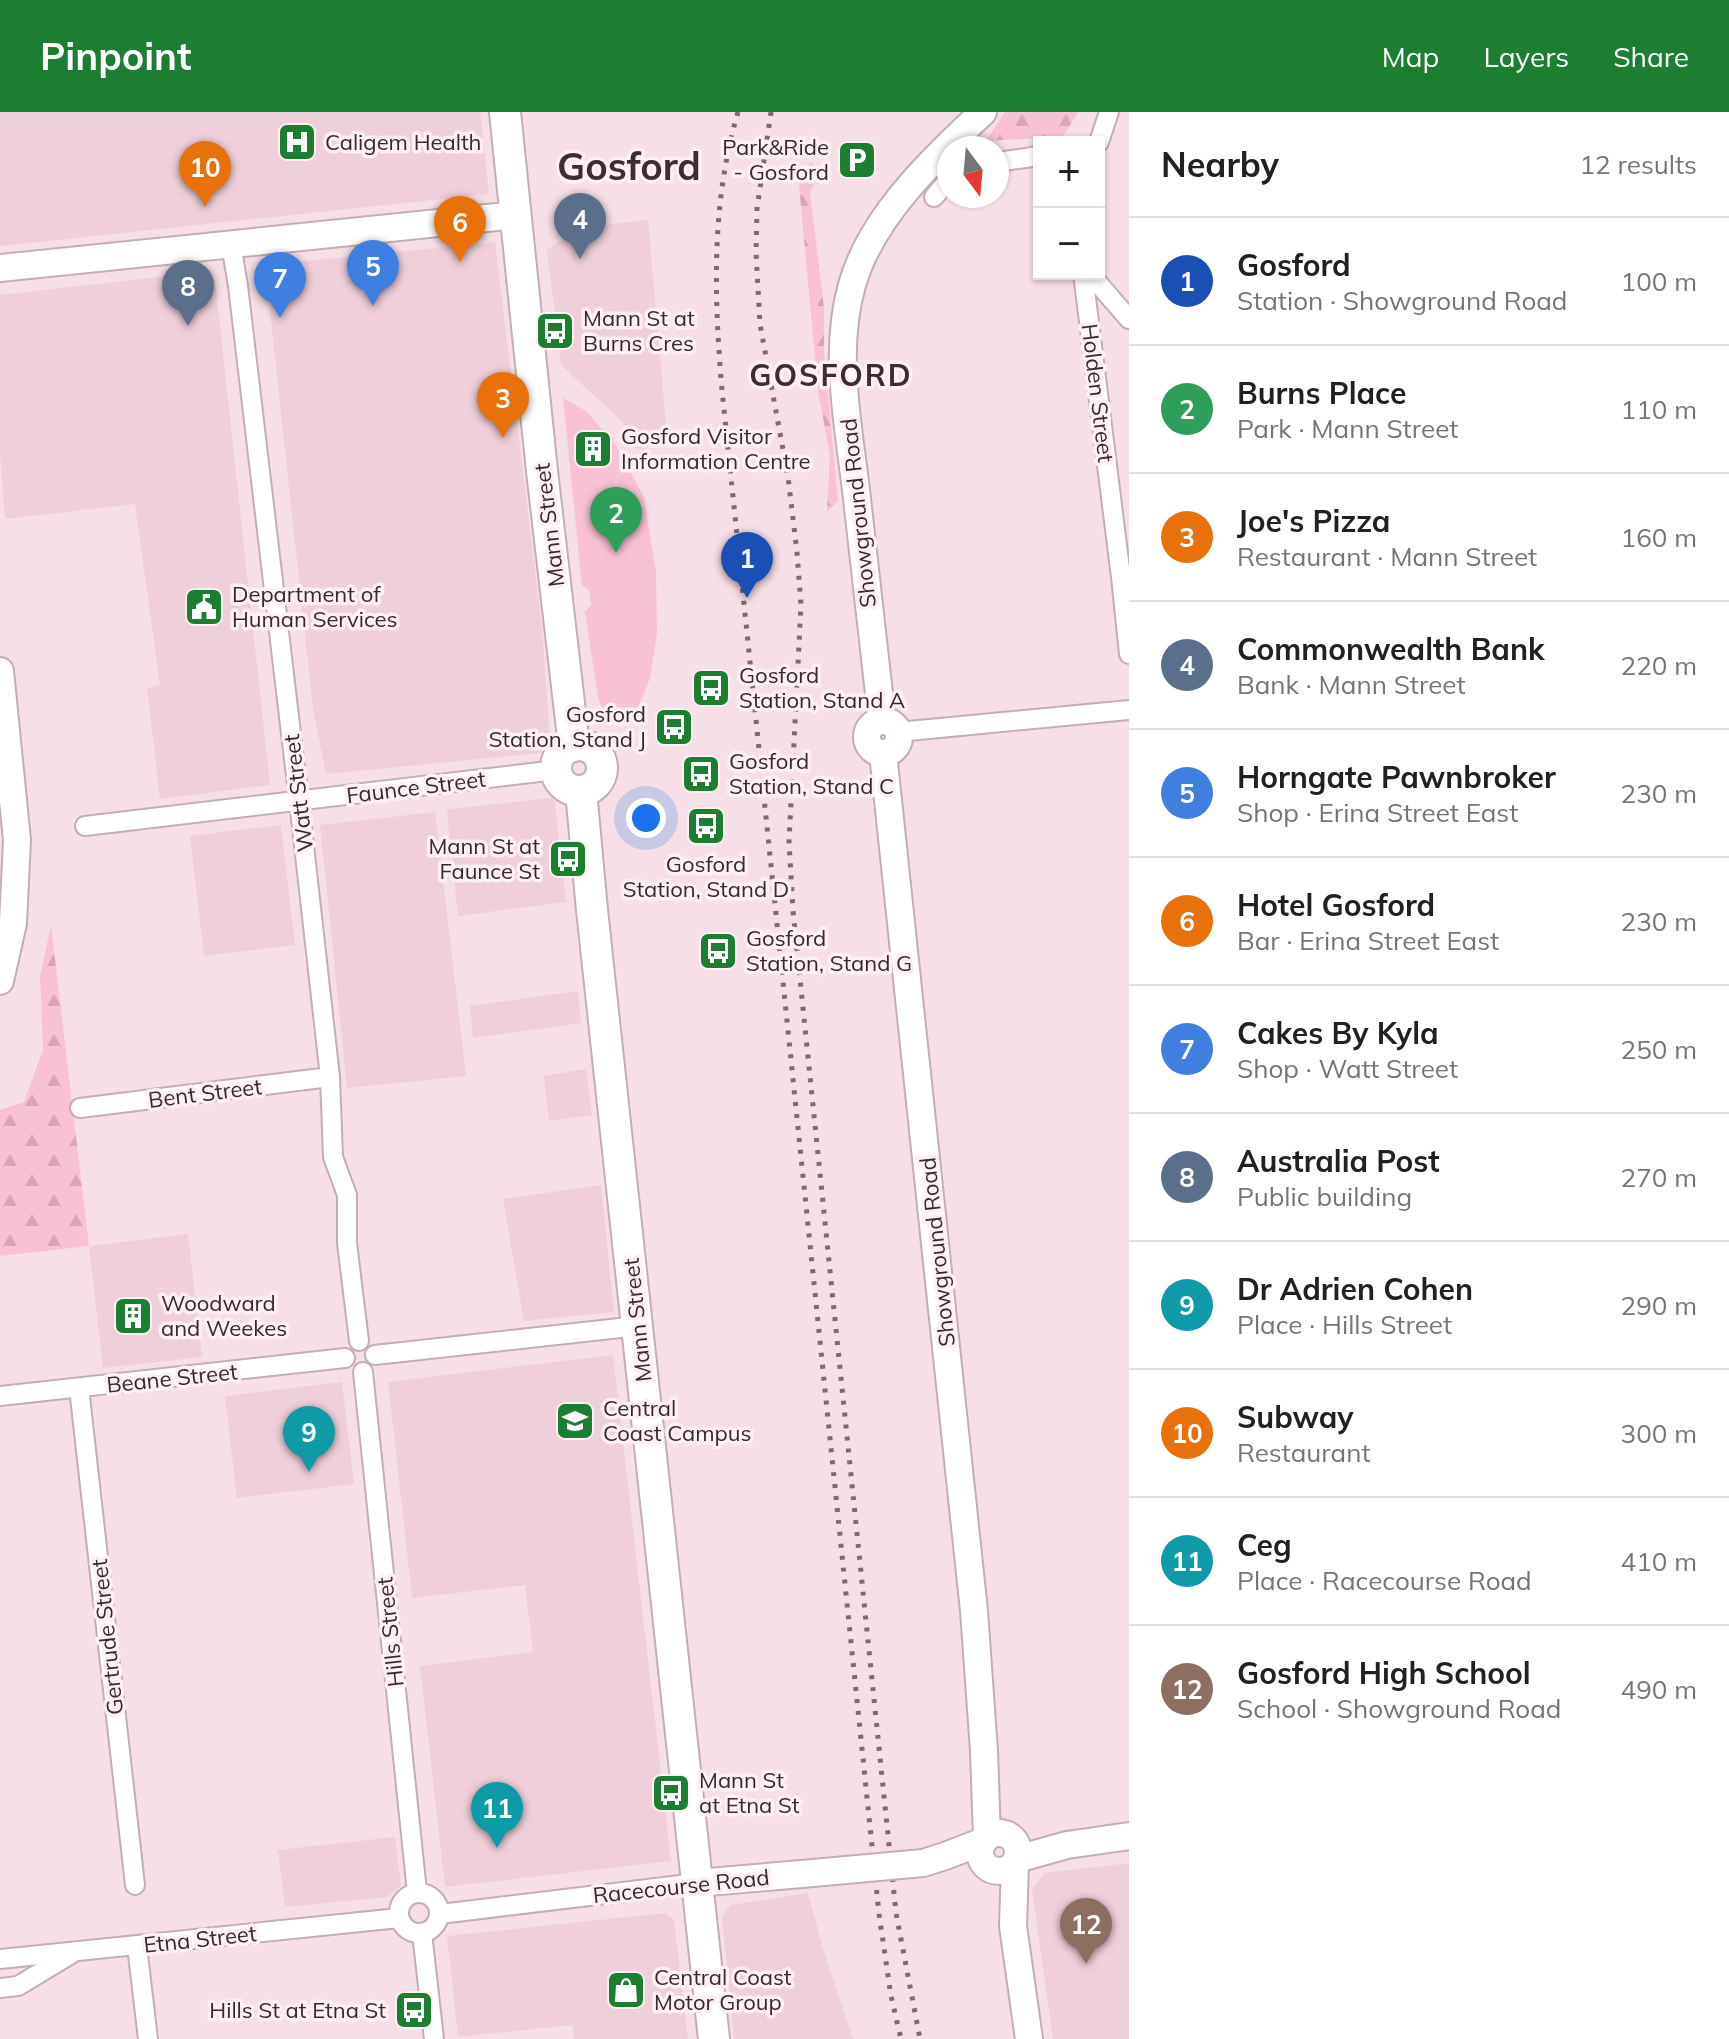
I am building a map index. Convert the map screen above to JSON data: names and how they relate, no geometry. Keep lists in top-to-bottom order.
{
  "streets": {
    "main road": ["Mann Street"],
    "street": [
      "Holden Street",
      "Showground Road",
      "Faunce Street",
      "Watt Street",
      "Bent Street",
      "Beane Street",
      "Hills Street",
      "Gertrude Street",
      "Racecourse Road",
      "Etna Street"
    ]
  },
  "crossings": [
    ["Showground Road", "Racecourse Road"],
    ["Mann Street", "Faunce Street"],
    ["Mann Street", "Racecourse Road"],
    ["Faunce Street", "Watt Street"],
    ["Watt Street", "Bent Street"],
    ["Watt Street", "Beane Street"],
    ["Watt Street", "Hills Street"],
    ["Beane Street", "Hills Street"],
    ["Beane Street", "Gertrude Street"],
    ["Hills Street", "Racecourse Road"],
    ["Hills Street", "Etna Street"],
    ["Racecourse Road", "Etna Street"]
  ],
  "districts": ["Gosford", "GOSFORD"],
  "places": {
    "hospital": ["Caligem Health"],
    "parking": ["Park&Ride - Gosford"],
    "bus stop": [
      "Mann St at Burns Cres",
      "Gosford Station, Stand A",
      "Gosford Station, Stand J",
      "Gosford Station, Stand C",
      "Gosford Station, Stand D",
      "Mann St at Faunce St",
      "Gosford Station, Stand G",
      "Mann St at Etna St",
      "Hills St at Etna St"
    ],
    "building": ["Gosford Visitor Information Centre", "Woodward and Weekes"],
    "public building": ["Department of Human Services"],
    "school or university": ["Central Coast Campus"],
    "shop": ["Central Coast Motor Group"]
  },
  "north": "bottom",
  "page": {
    "header": "Pinpoint",
    "nav": ["Map", "Layers", "Share"],
    "heading": ["Nearby", "12 results"],
    "map_buttons": ["+", "−"],
    "pins": [
      "10",
      "4",
      "6",
      "5",
      "7",
      "8",
      "3",
      "2",
      "1",
      "9",
      "11",
      "12"
    ],
    "list": [
      {
        "mark": "1",
        "name": "Gosford",
        "note": "Station · Showground Road",
        "value": "100 m"
      },
      {
        "mark": "2",
        "name": "Burns Place",
        "note": "Park · Mann Street",
        "value": "110 m"
      },
      {
        "mark": "3",
        "name": "Joe's Pizza",
        "note": "Restaurant · Mann Street",
        "value": "160 m"
      },
      {
        "mark": "4",
        "name": "Commonwealth Bank",
        "note": "Bank · Mann Street",
        "value": "220 m"
      },
      {
        "mark": "5",
        "name": "Horngate Pawnbroker",
        "note": "Shop · Erina Street East",
        "value": "230 m"
      },
      {
        "mark": "6",
        "name": "Hotel Gosford",
        "note": "Bar · Erina Street East",
        "value": "230 m"
      },
      {
        "mark": "7",
        "name": "Cakes By Kyla",
        "note": "Shop · Watt Street",
        "value": "250 m"
      },
      {
        "mark": "8",
        "name": "Australia Post",
        "note": "Public building",
        "value": "270 m"
      },
      {
        "mark": "9",
        "name": "Dr Adrien Cohen",
        "note": "Place · Hills Street",
        "value": "290 m"
      },
      {
        "mark": "10",
        "name": "Subway",
        "note": "Restaurant",
        "value": "300 m"
      },
      {
        "mark": "11",
        "name": "Ceg",
        "note": "Place · Racecourse Road",
        "value": "410 m"
      },
      {
        "mark": "12",
        "name": "Gosford High School",
        "note": "School · Showground Road",
        "value": "490 m"
      }
    ]
  }
}
